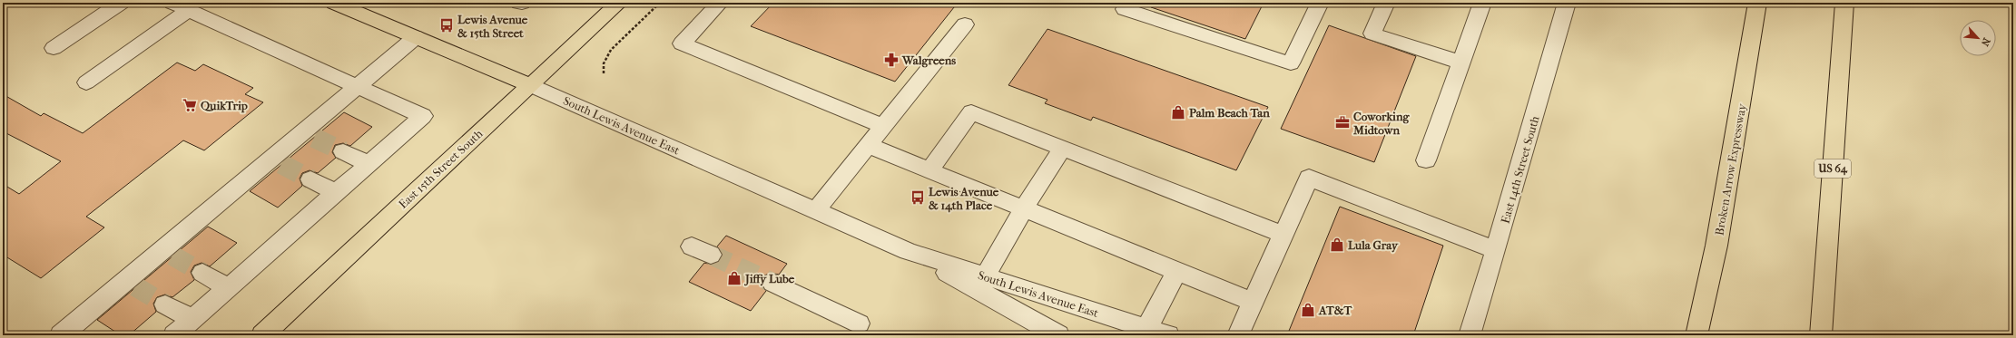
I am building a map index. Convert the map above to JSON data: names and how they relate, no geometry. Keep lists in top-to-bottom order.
{
  "streets": {
    "main road": [
      "South Lewis Avenue East",
      "East 15th Street South",
      "US 64",
      "Broken Arrow Expressway"
    ],
    "street": ["East 14th Street South"]
  },
  "crossings": [
    ["South Lewis Avenue East", "East 15th Street South"]
  ],
  "places": {
    "bus stop": ["Lewis Avenue & 15th Street", "Lewis Avenue & 14th Place"],
    "pharmacy": ["Walgreens"],
    "supermarket": ["QuikTrip"],
    "shop": [
      "Palm Beach Tan",
      "Lula Gray",
      "Jiffy Lube",
      "AT&T"
    ],
    "office": ["Coworking Midtown"]
  },
  "north": "bottom right"
}
